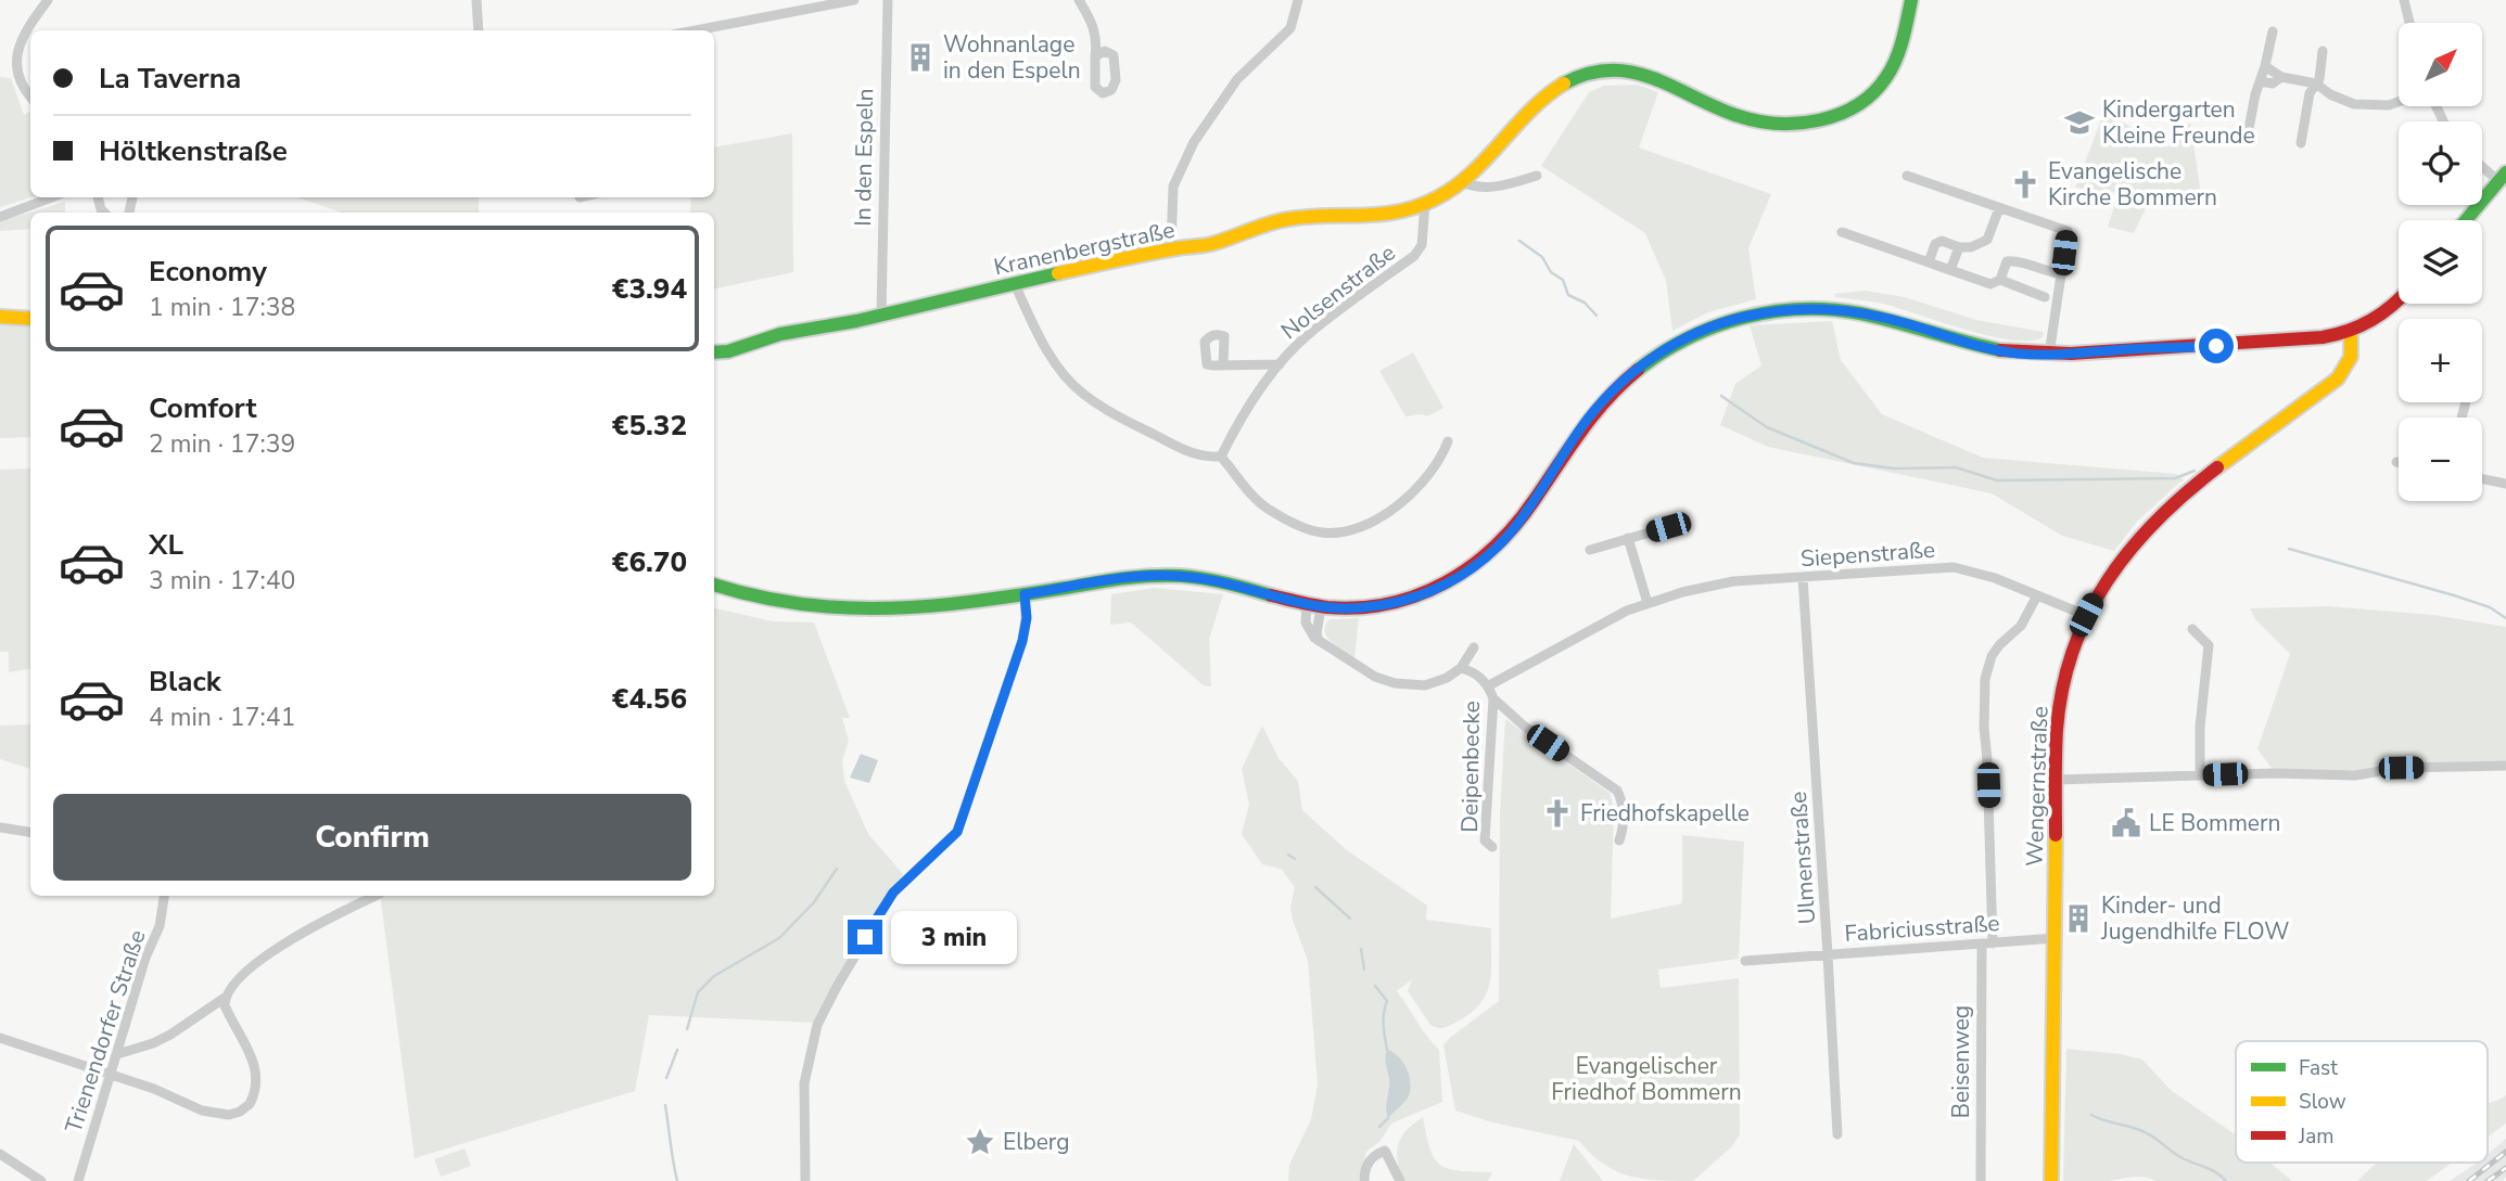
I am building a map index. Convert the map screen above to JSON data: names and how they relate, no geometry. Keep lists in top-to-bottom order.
{
  "streets": {
    "main road": ["Kranenbergstraße", "Wengernstraße"],
    "street": [
      "In den Espeln",
      "Nolsenstraße",
      "Siepenstraße",
      "Deipenbecke",
      "Ulmenstraße",
      "Fabriciusstraße",
      "Trienendorfer Straße",
      "Beisenweg"
    ]
  },
  "crossings": [
    ["In den Espeln", "Kranenbergstraße"],
    ["Kranenbergstraße", "Nolsenstraße"],
    ["Siepenstraße", "Deipenbecke"],
    ["Siepenstraße", "Wengernstraße"],
    ["Siepenstraße", "Ulmenstraße"],
    ["Wengernstraße", "Fabriciusstraße"],
    ["Ulmenstraße", "Fabriciusstraße"],
    ["Fabriciusstraße", "Beisenweg"]
  ],
  "parks": ["Evangelischer Friedhof Bommern"],
  "places": {
    "building": ["Wohnanlage in den Espeln", "Kinder- und Jugendhilfe FLOW"],
    "school or university": ["Kindergarten Kleine Freunde"],
    "church": ["Evangelische Kirche Bommern", "Friedhofskapelle"],
    "public building": ["LE Bommern"],
    "place": ["Elberg"]
  },
  "legend": ["Fast", "Slow", "Jam"],
  "north": "top right",
  "page": {
    "map_buttons": ["+", "−"],
    "banner": ["La Taverna", "Höltkenstraße"],
    "list": [
      {
        "name": "Economy",
        "note": "1 min · 17:38",
        "value": "€3.94"
      },
      {
        "name": "Comfort",
        "note": "2 min · 17:39",
        "value": "€5.32"
      },
      {
        "name": "XL",
        "note": "3 min · 17:40",
        "value": "€6.70"
      },
      {
        "name": "Black",
        "note": "4 min · 17:41",
        "value": "€4.56"
      }
    ],
    "buttons": "Confirm",
    "bubble": "3 min"
  }
}
